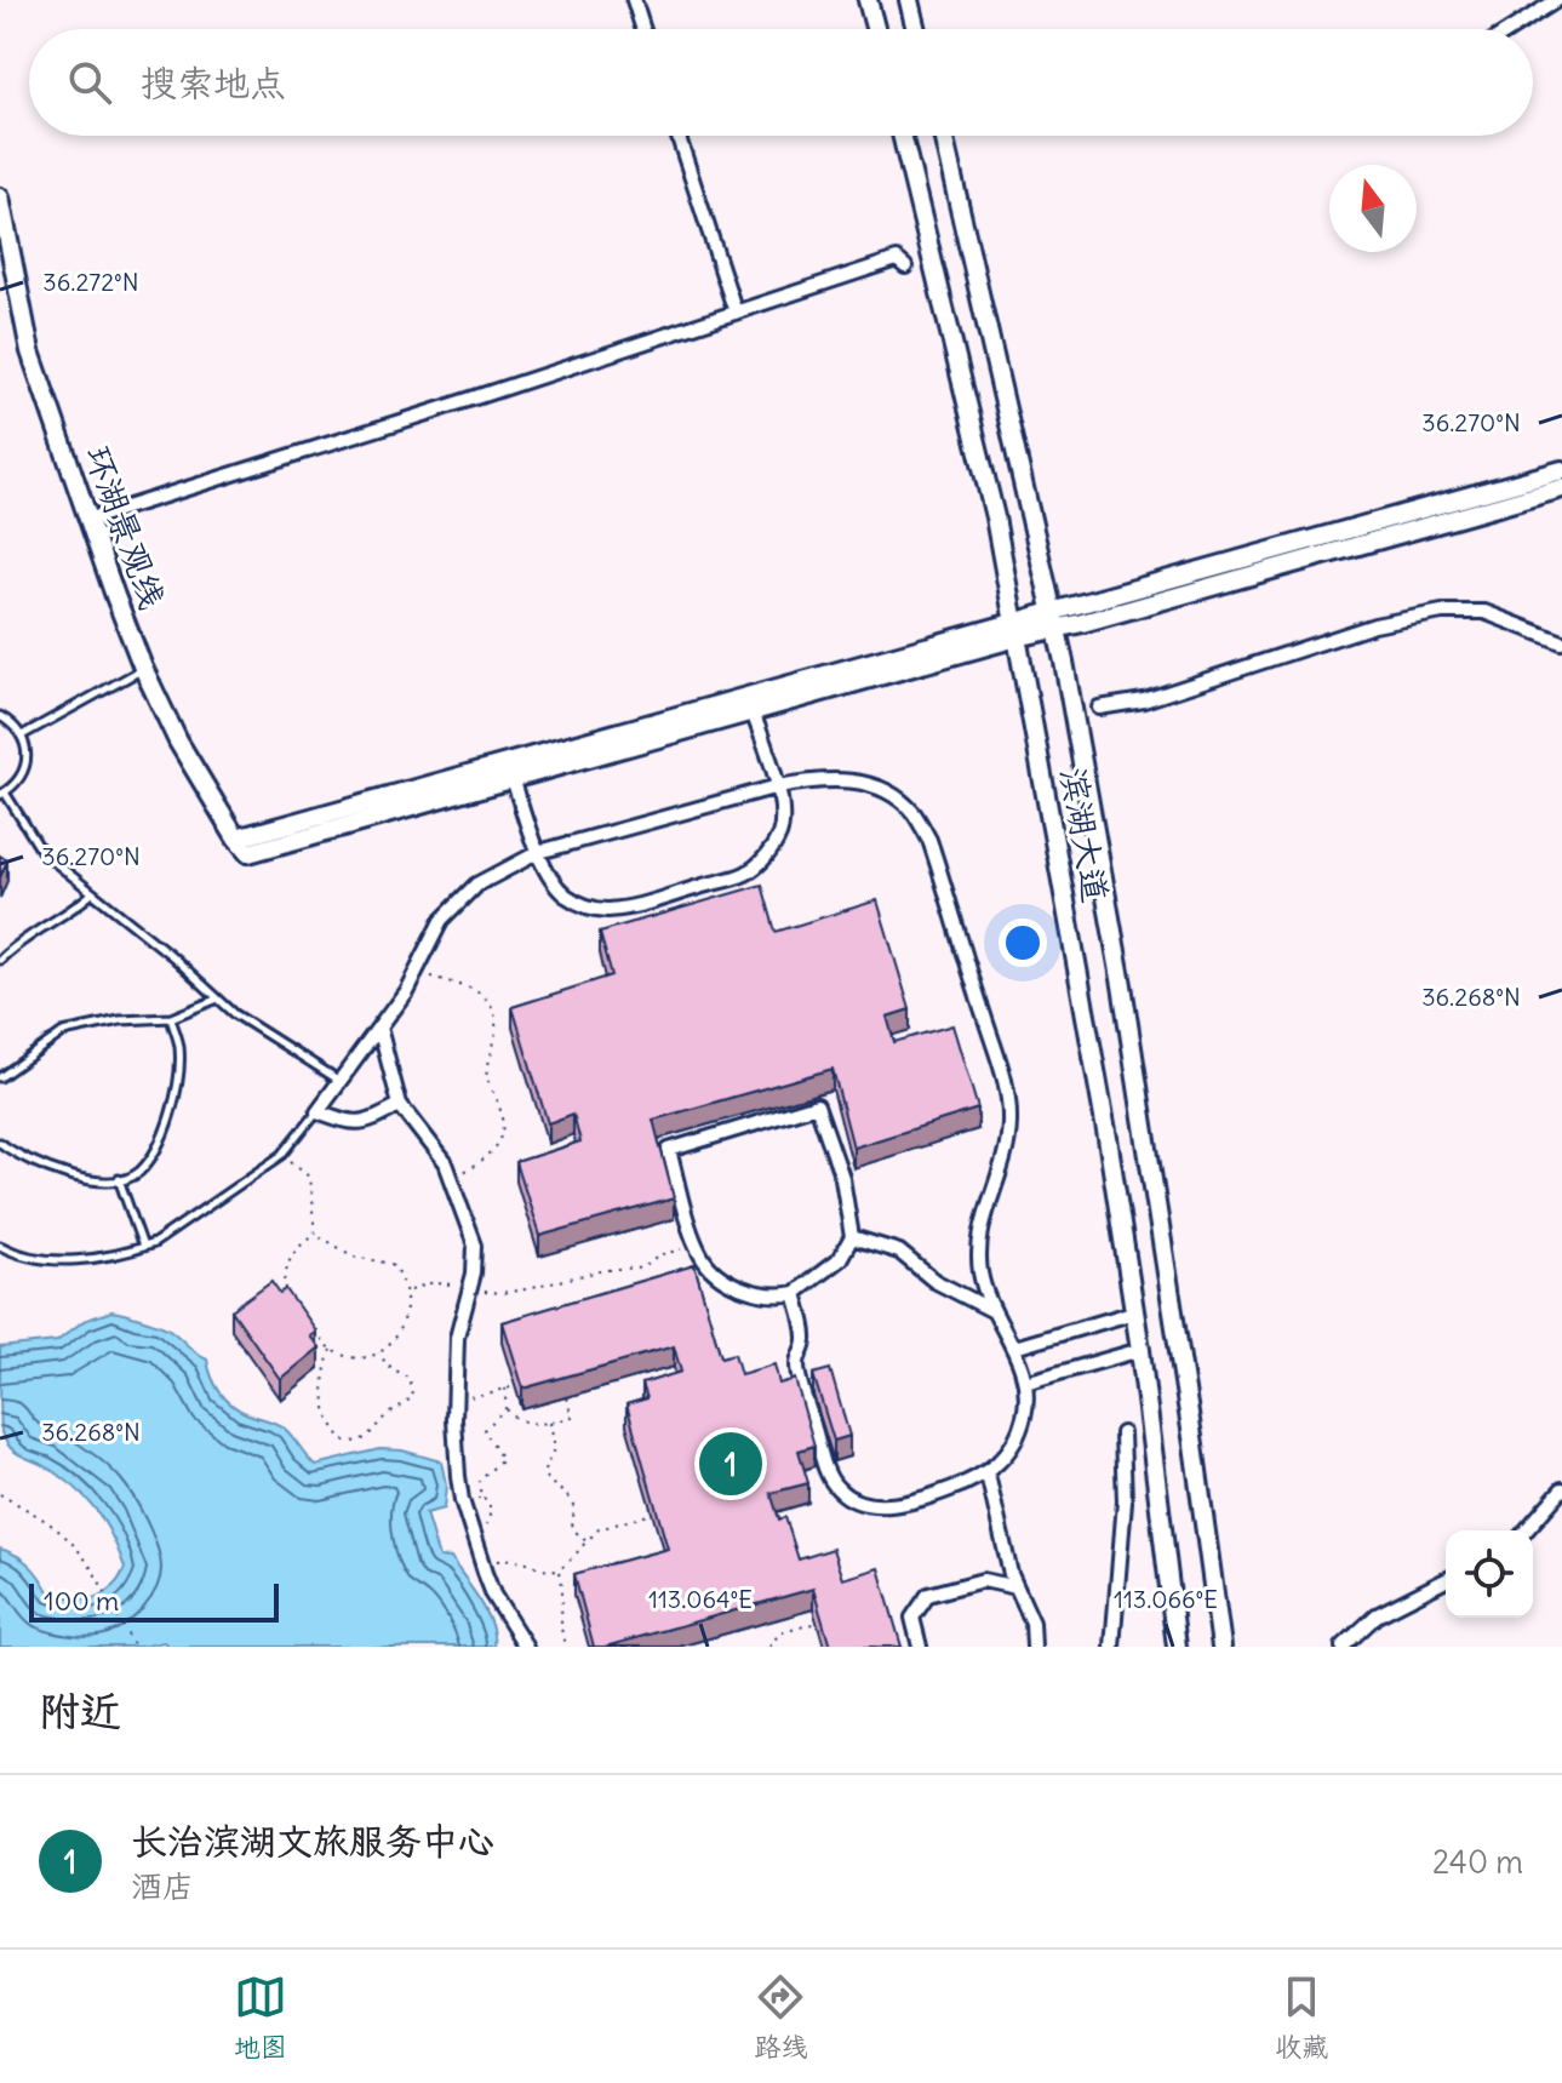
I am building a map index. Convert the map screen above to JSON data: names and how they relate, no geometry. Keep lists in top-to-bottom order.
{
  "streets": {
    "main road": ["环湖景观线", "滨湖大道"]
  },
  "scale_bar": "100 m",
  "north": "top",
  "page": {
    "search": "搜索地点",
    "pins": "1",
    "scale": "100 m",
    "heading": "附近",
    "list": [
      {
        "mark": "1",
        "name": "长治滨湖文旅服务中心",
        "note": "酒店",
        "value": "240 m"
      }
    ],
    "nav": ["地图", "路线", "收藏"]
  },
  "coordinates": [
    "36.272°N",
    "36.270°N",
    "36.268°N",
    "113.064°E",
    "113.066°E"
  ]
}
